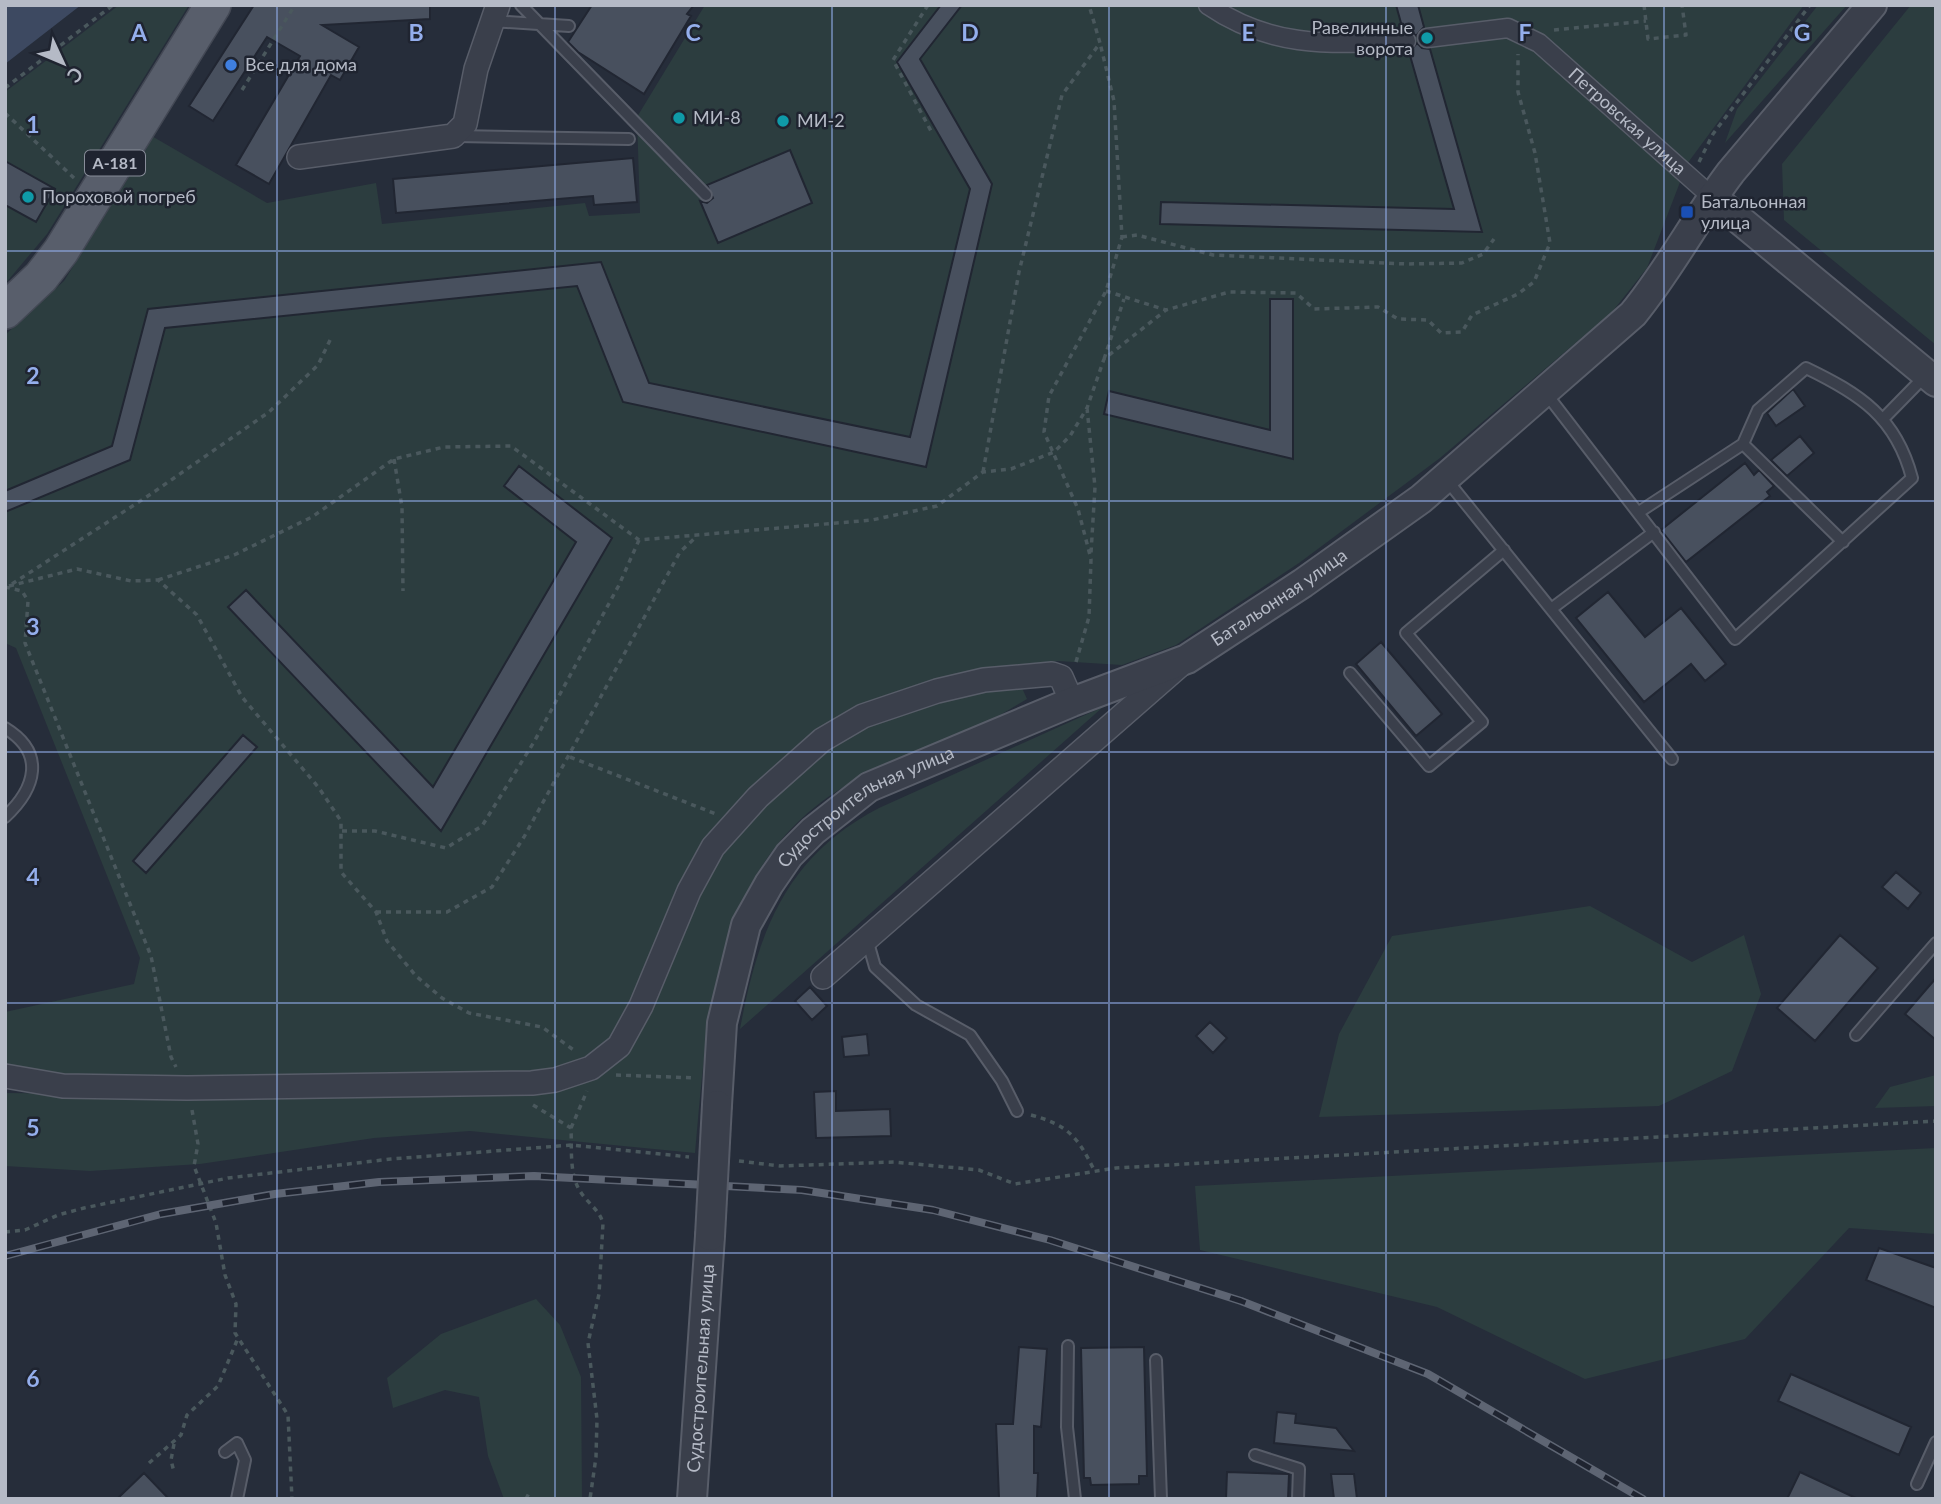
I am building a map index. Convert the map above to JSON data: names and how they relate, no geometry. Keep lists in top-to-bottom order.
{
  "streets": {
    "main road": ["А-181"],
    "street": ["Петровская улица", "Батальонная улица", "Судостроительная улица"]
  },
  "crossings": [
    ["Петровская улица", "Батальонная улица"],
    ["Батальонная улица", "Судостроительная улица"]
  ],
  "places": {
    "other": [
      "Равелинные ворота",
      "Все для дома",
      "МИ-8",
      "МИ-2",
      "Пороховой погреб"
    ],
    "transit": ["Батальонная улица"]
  },
  "north": "bottom right",
  "grid": {
    "columns": [
      "A",
      "B",
      "C",
      "D",
      "E",
      "F",
      "G"
    ],
    "rows": [
      "1",
      "2",
      "3",
      "4",
      "5",
      "6"
    ]
  }
}
